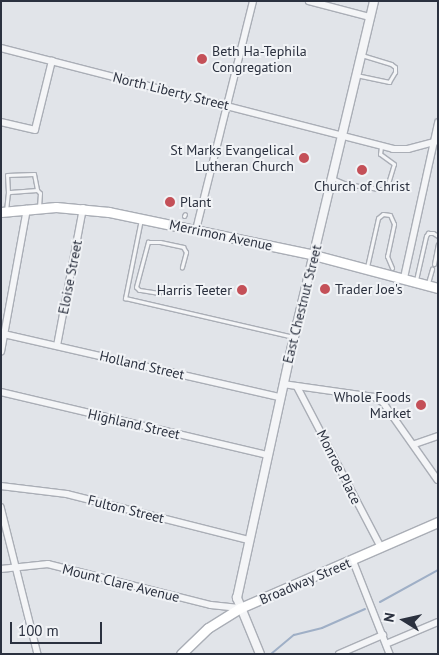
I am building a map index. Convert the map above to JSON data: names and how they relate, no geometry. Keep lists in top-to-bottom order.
{
  "streets": {
    "main road": ["Merrimon Avenue", "Broadway Street"],
    "street": [
      "North Liberty Street",
      "Eloise Street",
      "East Chestnut Street",
      "Holland Street",
      "Highland Street",
      "Monroe Place",
      "Fulton Street",
      "Mount Clare Avenue"
    ]
  },
  "crossings": [
    ["North Liberty Street", "East Chestnut Street"],
    ["Merrimon Avenue", "Eloise Street"],
    ["Merrimon Avenue", "East Chestnut Street"],
    ["Eloise Street", "Holland Street"],
    ["East Chestnut Street", "Holland Street"],
    ["East Chestnut Street", "Highland Street"],
    ["East Chestnut Street", "Fulton Street"],
    ["East Chestnut Street", "Broadway Street"],
    ["East Chestnut Street", "Mount Clare Avenue"],
    ["Monroe Place", "Broadway Street"],
    ["Broadway Street", "Mount Clare Avenue"]
  ],
  "places": [
    "Beth Ha-Tephila Congregation",
    "St Marks Evangelical Lutheran Church",
    "Church of Christ",
    "Plant",
    "Trader Joe's",
    "Harris Teeter",
    "Whole Foods Market"
  ],
  "scale_bar": "100 m",
  "north": "left"
}
